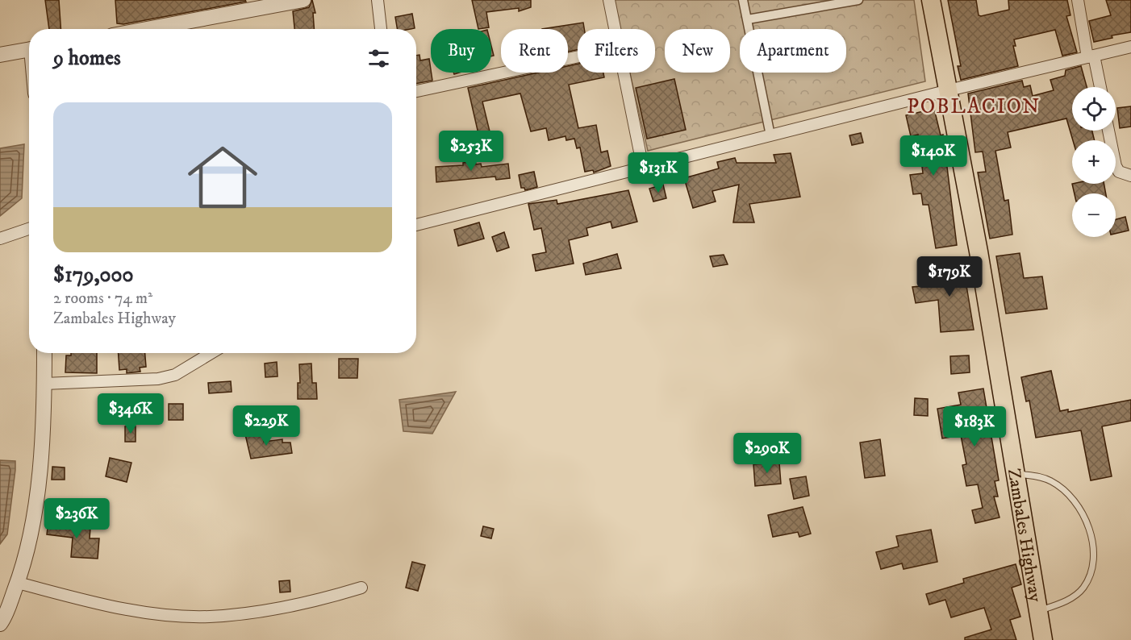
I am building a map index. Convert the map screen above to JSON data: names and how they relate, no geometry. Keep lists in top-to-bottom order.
{
  "streets": {
    "main road": ["Zambales Highway"]
  },
  "districts": ["POBLACION"],
  "page": {
    "chip": [
      "Buy",
      "Rent",
      "Filters",
      "New",
      "Apartment"
    ],
    "heading": "9 homes",
    "map_buttons": ["+", "−"],
    "list": [
      {
        "name": "$179,000",
        "note": "2 rooms · 74 m² · Zambales Highway"
      }
    ],
    "price": [
      "$253K",
      "$140K",
      "$131K",
      "$179K",
      "$346K",
      "$229K",
      "$183K",
      "$290K",
      "$236K"
    ]
  }
}
